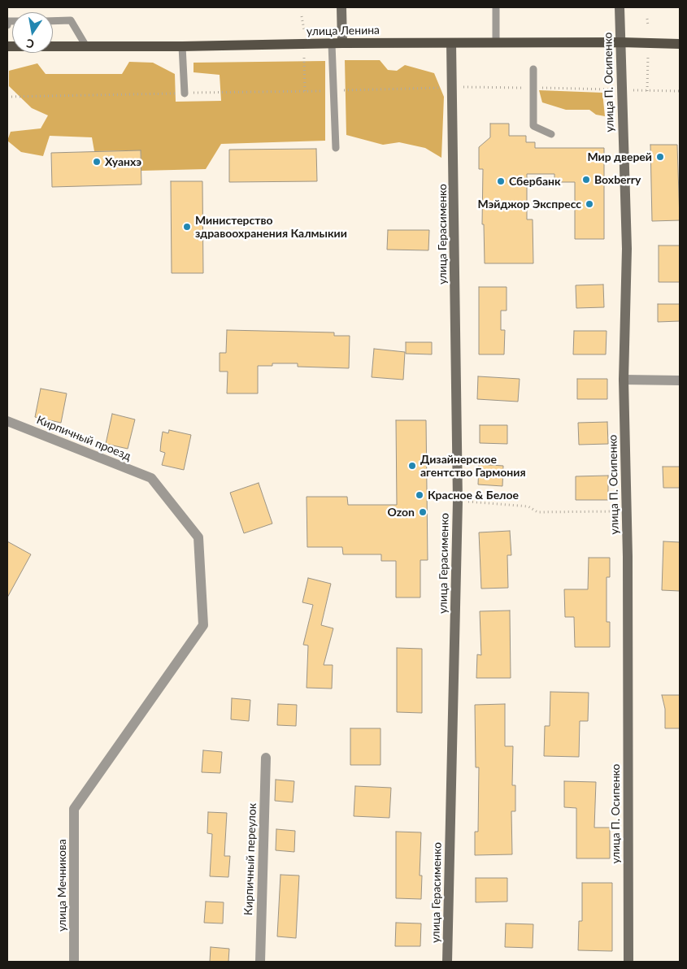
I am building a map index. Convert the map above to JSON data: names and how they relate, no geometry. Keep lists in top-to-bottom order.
{
  "streets": {
    "main road": ["улица Ленина", "улица П. Осипенко", "улица Герасименко"],
    "street": ["Кирпичный проезд", "Кирпичный переулок", "улица Мечникова"]
  },
  "crossings": [
    ["улица Ленина", "улица П. Осипенко"],
    ["улица Ленина", "улица Герасименко"],
    ["Кирпичный проезд", "улица Мечникова"]
  ],
  "places": [
    "Мир дверей",
    "Хуанхэ",
    "Boxberry",
    "Сбербанк",
    "Мэйджор Экспресс",
    "Министерство здравоохранения Калмыкии",
    "Дизайнерское агентство Гармония",
    "Красное & Белое",
    "Ozon"
  ],
  "north": "bottom"
}
